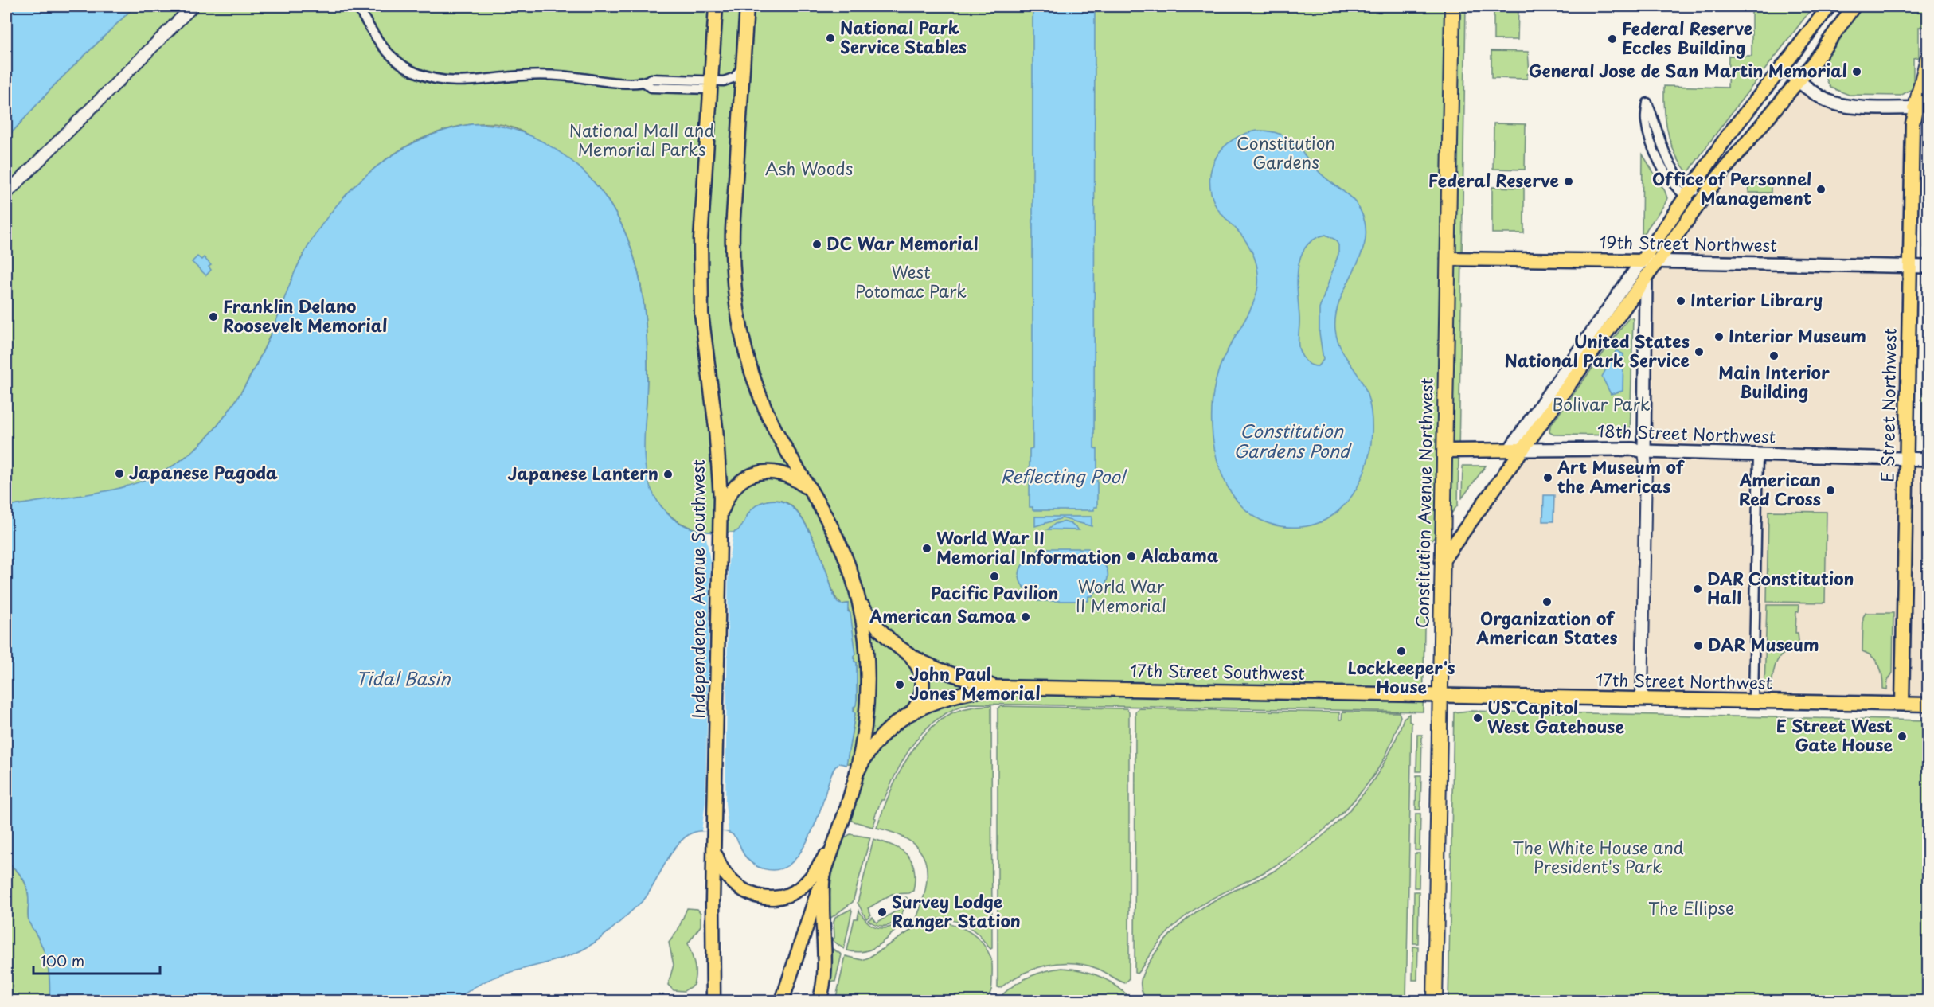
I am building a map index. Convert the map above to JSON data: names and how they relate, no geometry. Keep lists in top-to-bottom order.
{
  "streets": {
    "highway": ["Constitution Avenue Northwest"],
    "main road": [
      "19th Street Northwest",
      "E Street Northwest",
      "18th Street Northwest",
      "Independence Avenue Southwest",
      "17th Street Southwest",
      "17th Street Northwest"
    ]
  },
  "crossings": [
    ["19th Street Northwest", "E Street Northwest"],
    ["19th Street Northwest", "Constitution Avenue Northwest"],
    ["E Street Northwest", "18th Street Northwest"],
    ["E Street Northwest", "17th Street Northwest"],
    ["18th Street Northwest", "Constitution Avenue Northwest"],
    ["Constitution Avenue Northwest", "17th Street Southwest"],
    ["Constitution Avenue Northwest", "17th Street Northwest"],
    ["17th Street Southwest", "17th Street Northwest"]
  ],
  "water": ["Constitution Gardens Pond", "Reflecting Pool", "Tidal Basin"],
  "parks": [
    "National Mall and Memorial Parks",
    "Constitution Gardens",
    "Ash Woods",
    "West Potomac Park",
    "Bolivar Park",
    "World War II Memorial",
    "The White House and President's Park",
    "The Ellipse"
  ],
  "places": [
    "National Park Service Stables",
    "Federal Reserve Eccles Building",
    "General Jose de San Martin Memorial",
    "Federal Reserve",
    "Office of Personnel Management",
    "DC War Memorial",
    "Interior Library",
    "Franklin Delano Roosevelt Memorial",
    "Interior Museum",
    "United States National Park Service",
    "Main Interior Building",
    "Japanese Pagoda",
    "Japanese Lantern",
    "Art Museum of the Americas",
    "American Red Cross",
    "World War II Memorial Information",
    "Alabama",
    "Pacific Pavilion",
    "DAR Constitution Hall",
    "Organization of American States",
    "American Samoa",
    "DAR Museum",
    "Lockkeeper's House",
    "John Paul Jones Memorial",
    "US Capitol West Gatehouse",
    "E Street West Gate House",
    "Survey Lodge Ranger Station"
  ],
  "scale_bar": "100 m"
}
